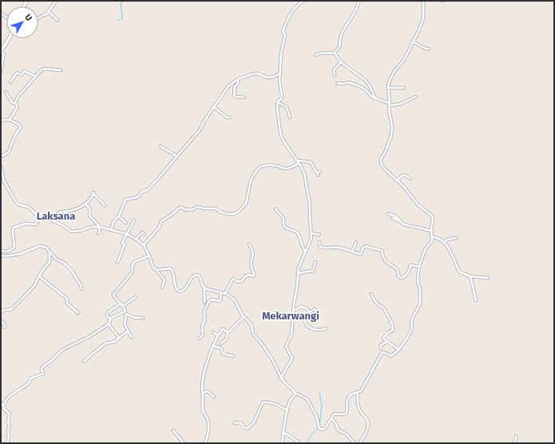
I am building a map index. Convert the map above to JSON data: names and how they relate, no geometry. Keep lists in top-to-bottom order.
{
  "districts": ["Laksana", "Mekarwangi"],
  "north": "top right"
}
